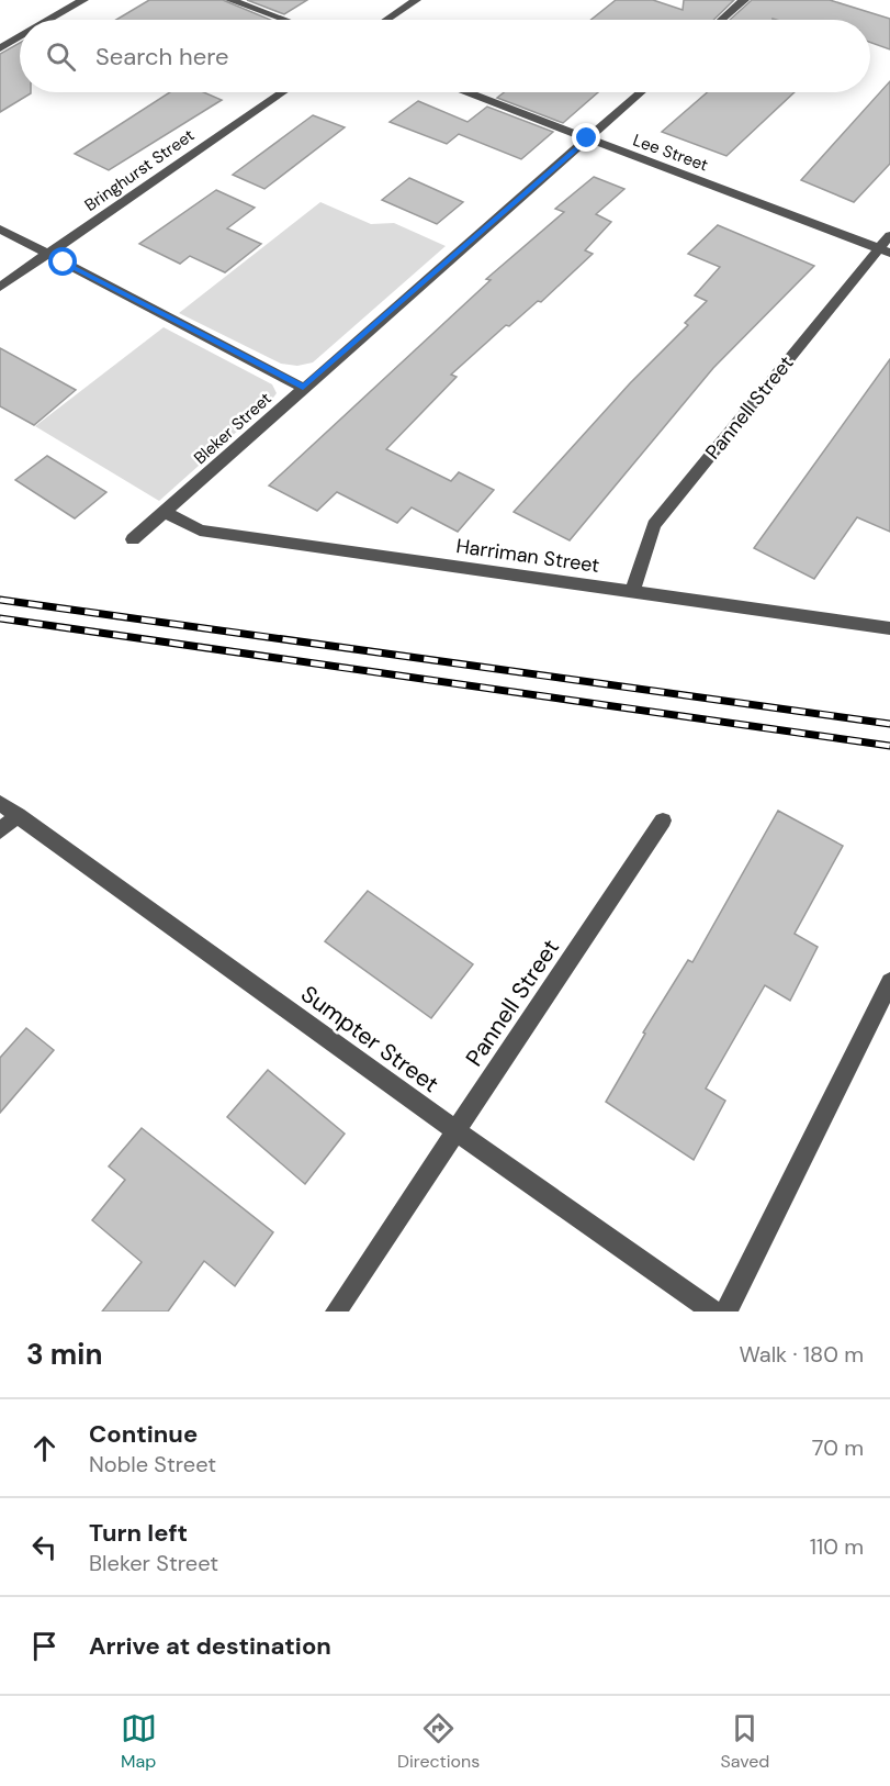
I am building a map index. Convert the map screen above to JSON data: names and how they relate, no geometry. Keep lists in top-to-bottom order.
{
  "streets": {
    "street": [
      "Lee Street",
      "Bringhurst Street",
      "Pannell Street",
      "Bleker Street",
      "Harriman Street",
      "Sumpter Street"
    ]
  },
  "crossings": [
    ["Lee Street", "Pannell Street"],
    ["Lee Street", "Bleker Street"],
    ["Pannell Street", "Harriman Street"],
    ["Pannell Street", "Sumpter Street"],
    ["Bleker Street", "Harriman Street"]
  ],
  "page": {
    "search": "Search here",
    "heading": ["3 min", "Walk · 180 m"],
    "list": [
      ["Continue", "Noble Street", "70 m"],
      ["Turn left", "Bleker Street", "110 m"],
      "Arrive at destination"
    ],
    "nav": ["Map", "Directions", "Saved"]
  }
}
